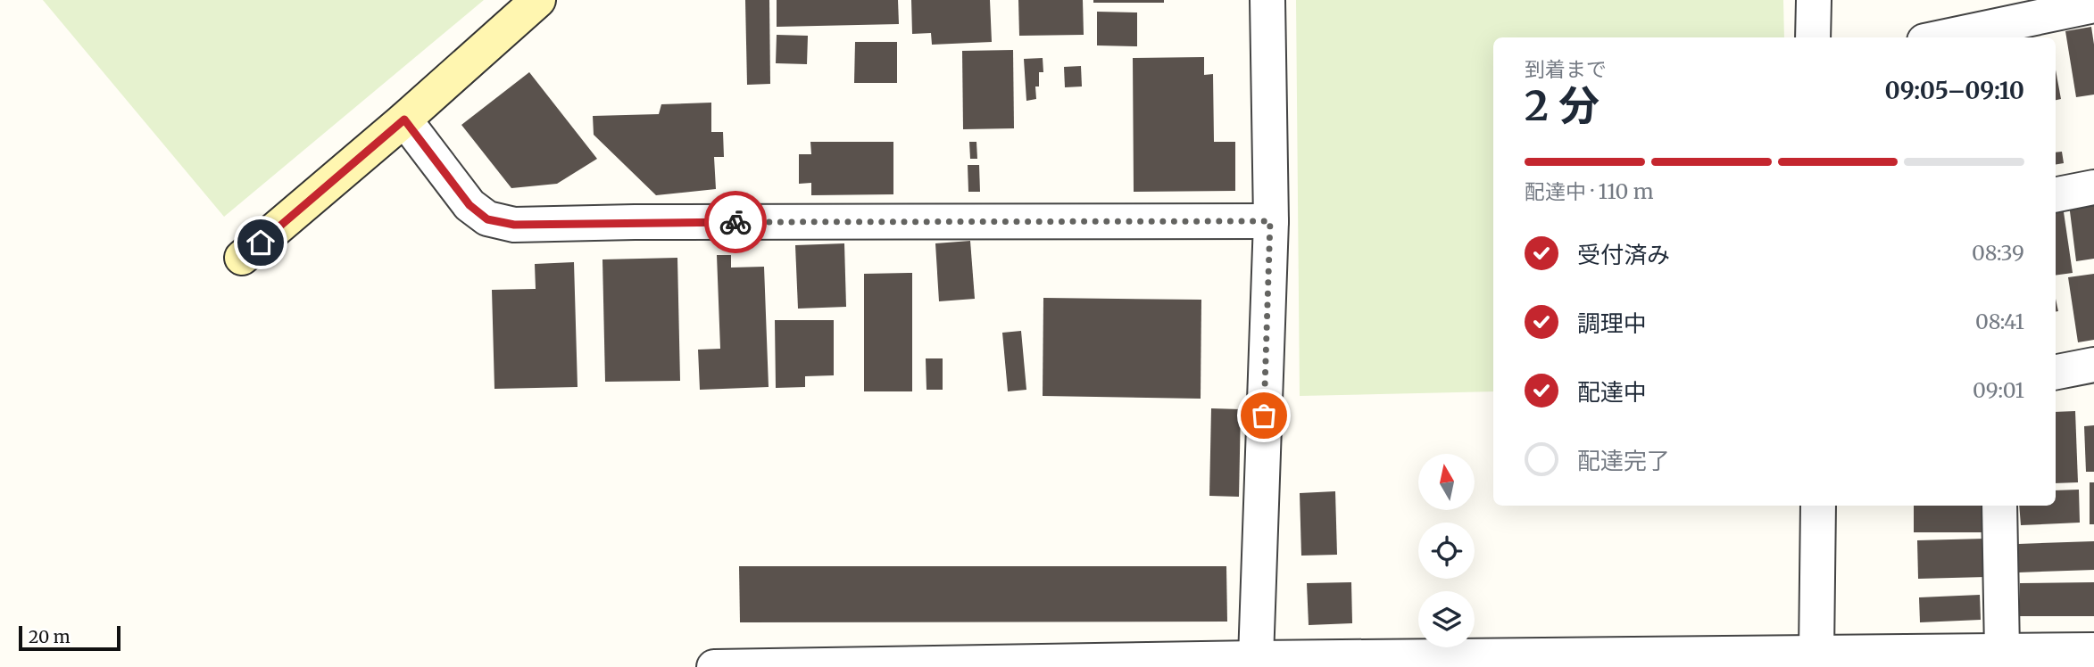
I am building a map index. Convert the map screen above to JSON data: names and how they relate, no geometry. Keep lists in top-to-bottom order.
{
  "scale_bar": "20 m",
  "north": "top",
  "page": {
    "heading": ["2 分", "到着まで", "09:05–09:10"],
    "bar": "配達中 · 110 m",
    "list": [
      ["受付済み", "08:39"],
      ["調理中", "08:41"],
      ["配達中", "09:01"],
      "配達完了"
    ],
    "scale": "20 m"
  }
}
